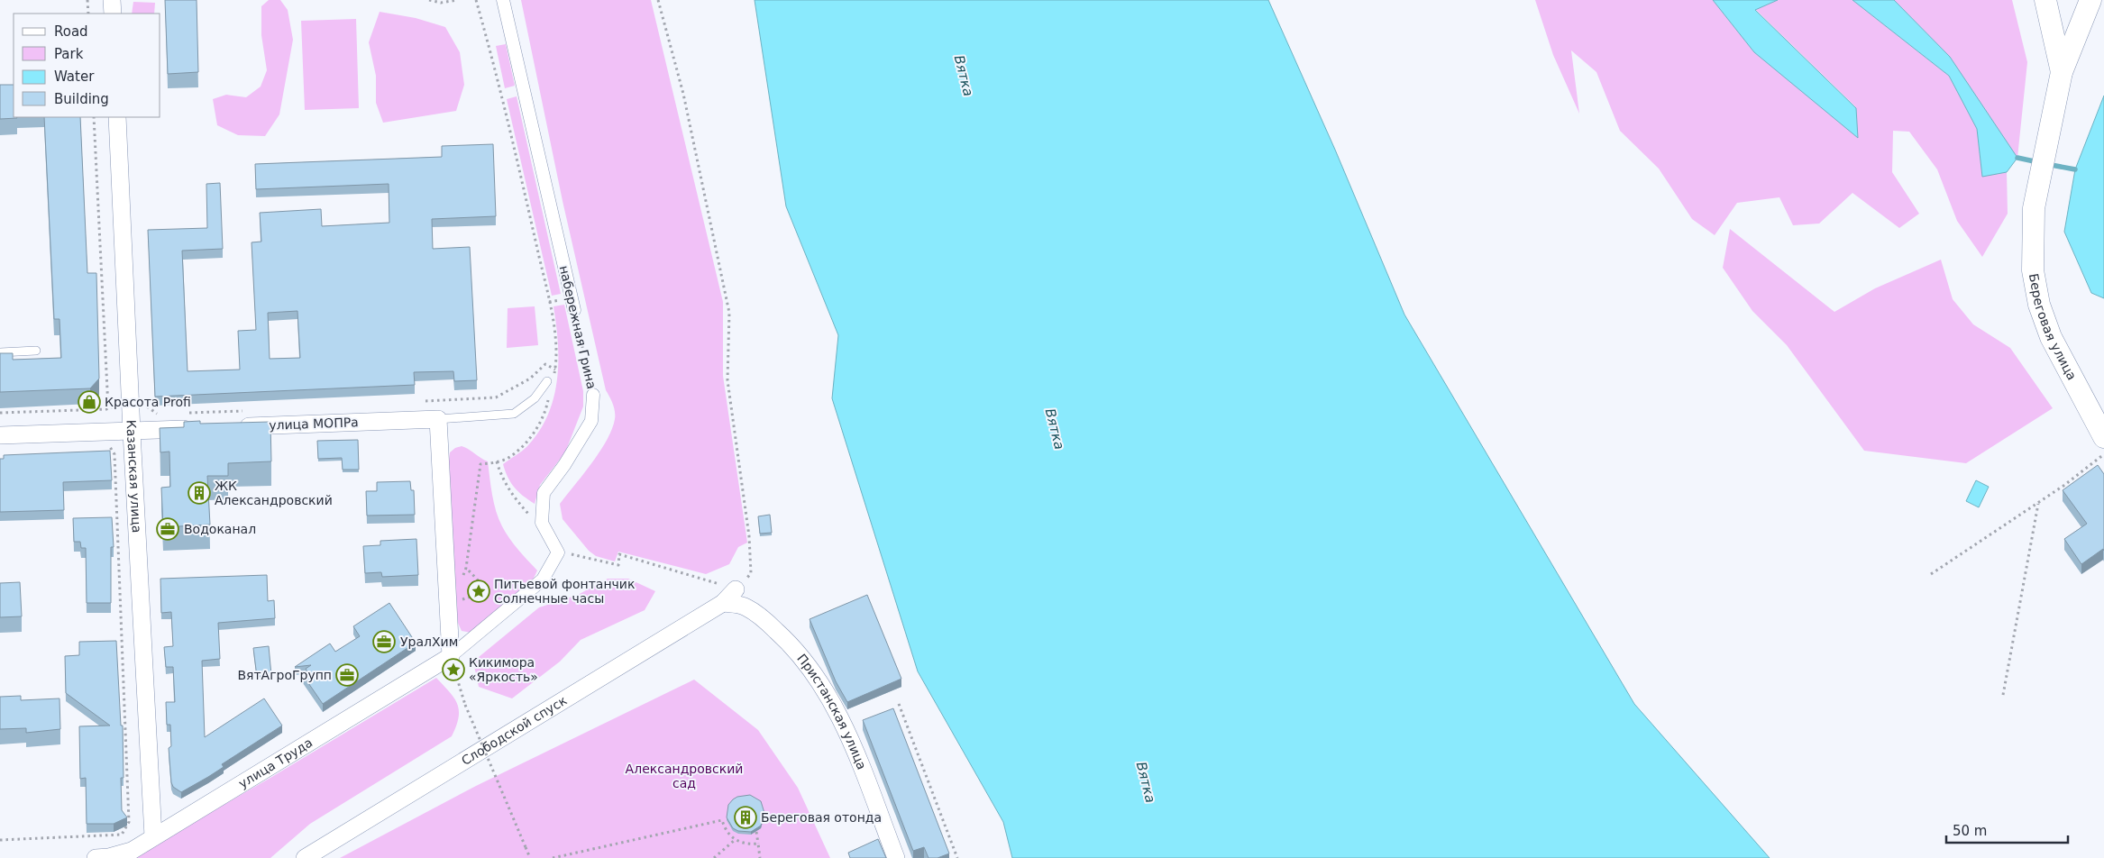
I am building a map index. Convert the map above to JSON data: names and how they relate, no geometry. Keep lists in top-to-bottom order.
{
  "streets": {
    "street": [
      "Береговая улица",
      "набережная Грина",
      "улица МОПРа",
      "Казанская улица",
      "Пристанская улица",
      "Слободской спуск",
      "улица Труда"
    ]
  },
  "crossings": [
    ["Казанская улица", "улица Труда"],
    ["Пристанская улица", "Слободской спуск"]
  ],
  "water": ["Вятка"],
  "parks": ["Александровский сад"],
  "places": {
    "shop": ["Красота Profi"],
    "building": ["ЖК Александровский", "Береговая отонда"],
    "office": ["Водоканал", "УралХим", "ВятАгроГрупп"],
    "place": ["Питьевой фонтанчик Солнечные часы", "Кикимора «Яркость»"]
  },
  "legend": [
    "Road",
    "Park",
    "Water",
    "Building"
  ],
  "scale_bar": "50 m"
}
